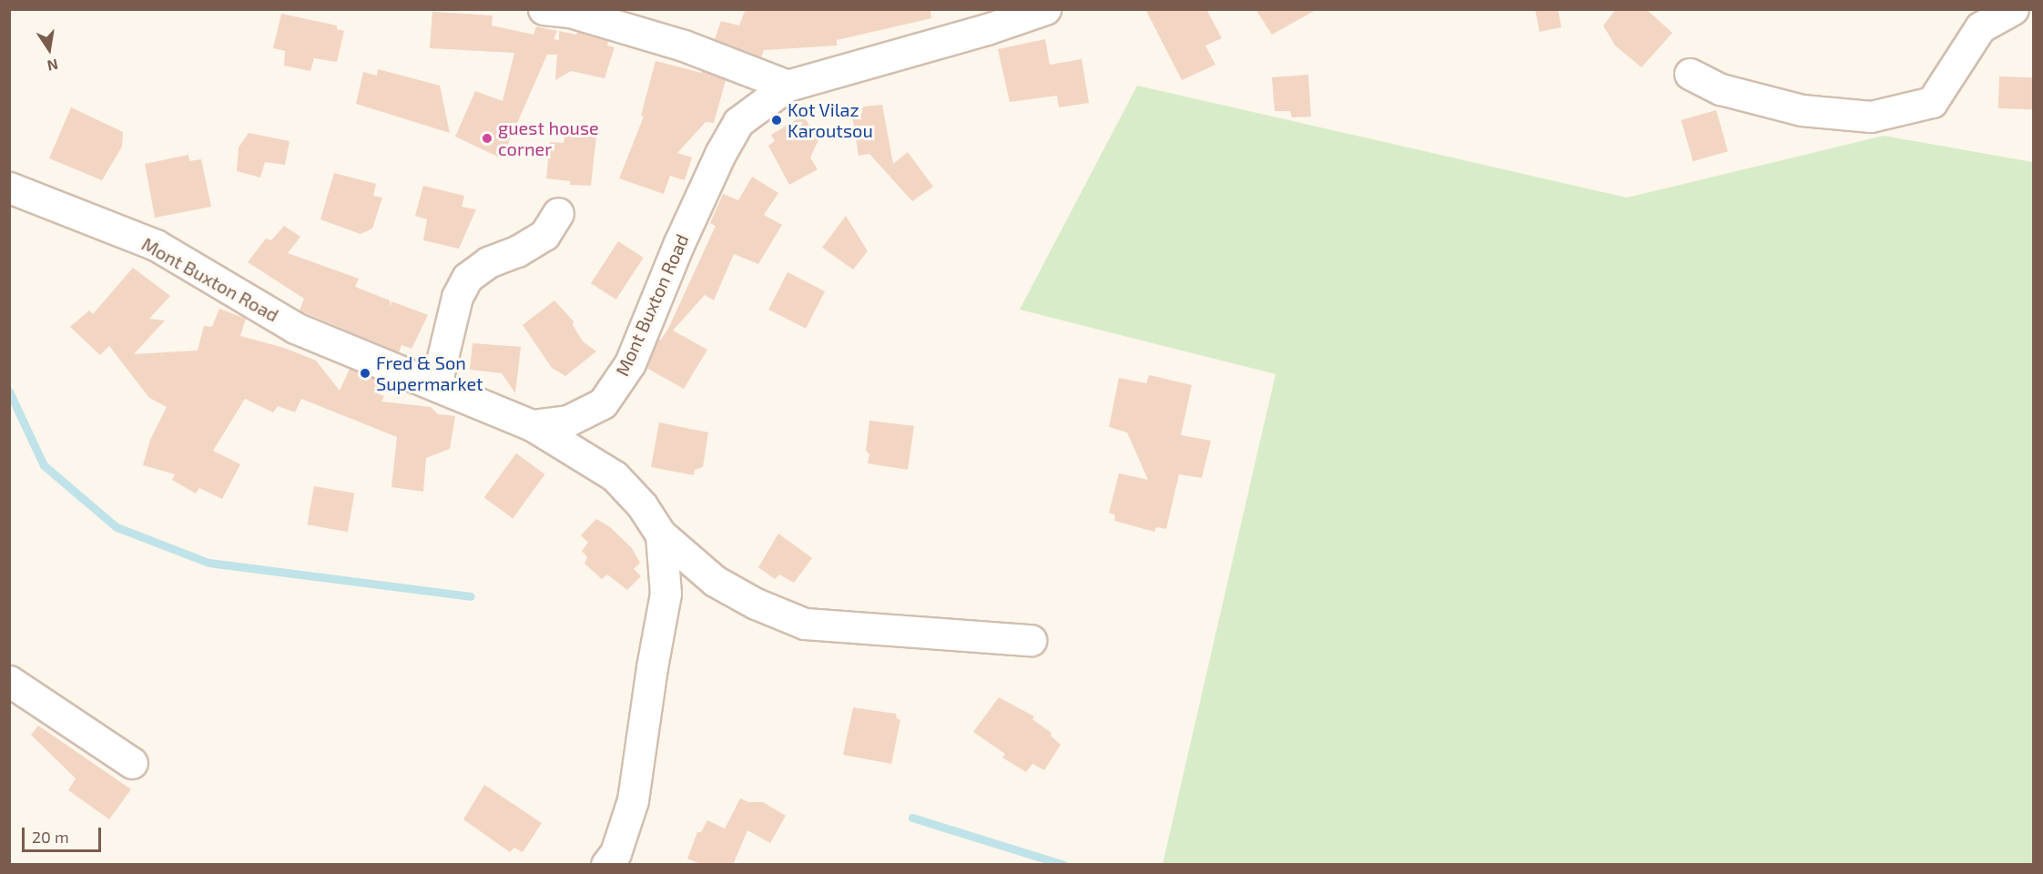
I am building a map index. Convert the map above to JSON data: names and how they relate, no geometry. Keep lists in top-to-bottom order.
{
  "streets": {
    "street": ["Mont Buxton Road"]
  },
  "places": ["Kot Vilaz Karoutsou", "guest house corner", "Fred & Son Supermarket"],
  "scale_bar": "20 m",
  "north": "bottom"
}
